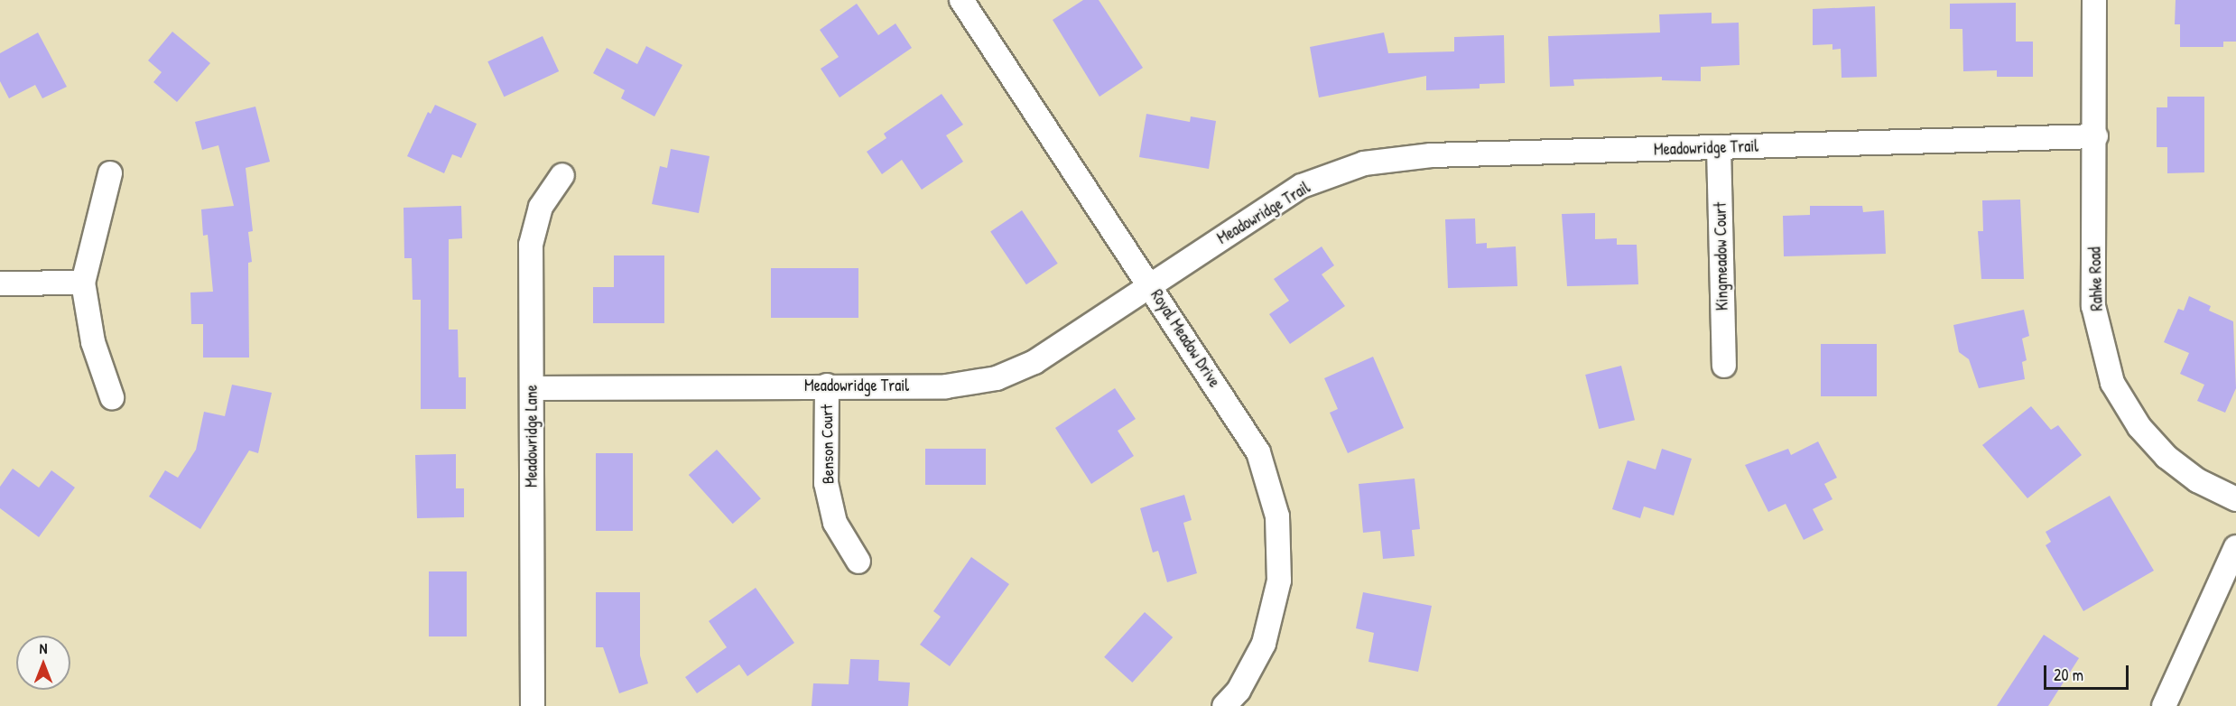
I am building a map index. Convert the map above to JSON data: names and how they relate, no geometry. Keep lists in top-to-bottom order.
{
  "streets": {
    "street": [
      "Meadowridge Trail",
      "Kingmeadow Court",
      "Rahke Road",
      "Royal Meadow Drive",
      "Meadowridge Lane",
      "Benson Court"
    ]
  },
  "crossings": [
    ["Meadowridge Trail", "Kingmeadow Court"],
    ["Meadowridge Trail", "Rahke Road"],
    ["Meadowridge Trail", "Royal Meadow Drive"],
    ["Meadowridge Trail", "Meadowridge Lane"],
    ["Meadowridge Trail", "Benson Court"]
  ],
  "scale_bar": "20 m",
  "north": "top"
}
